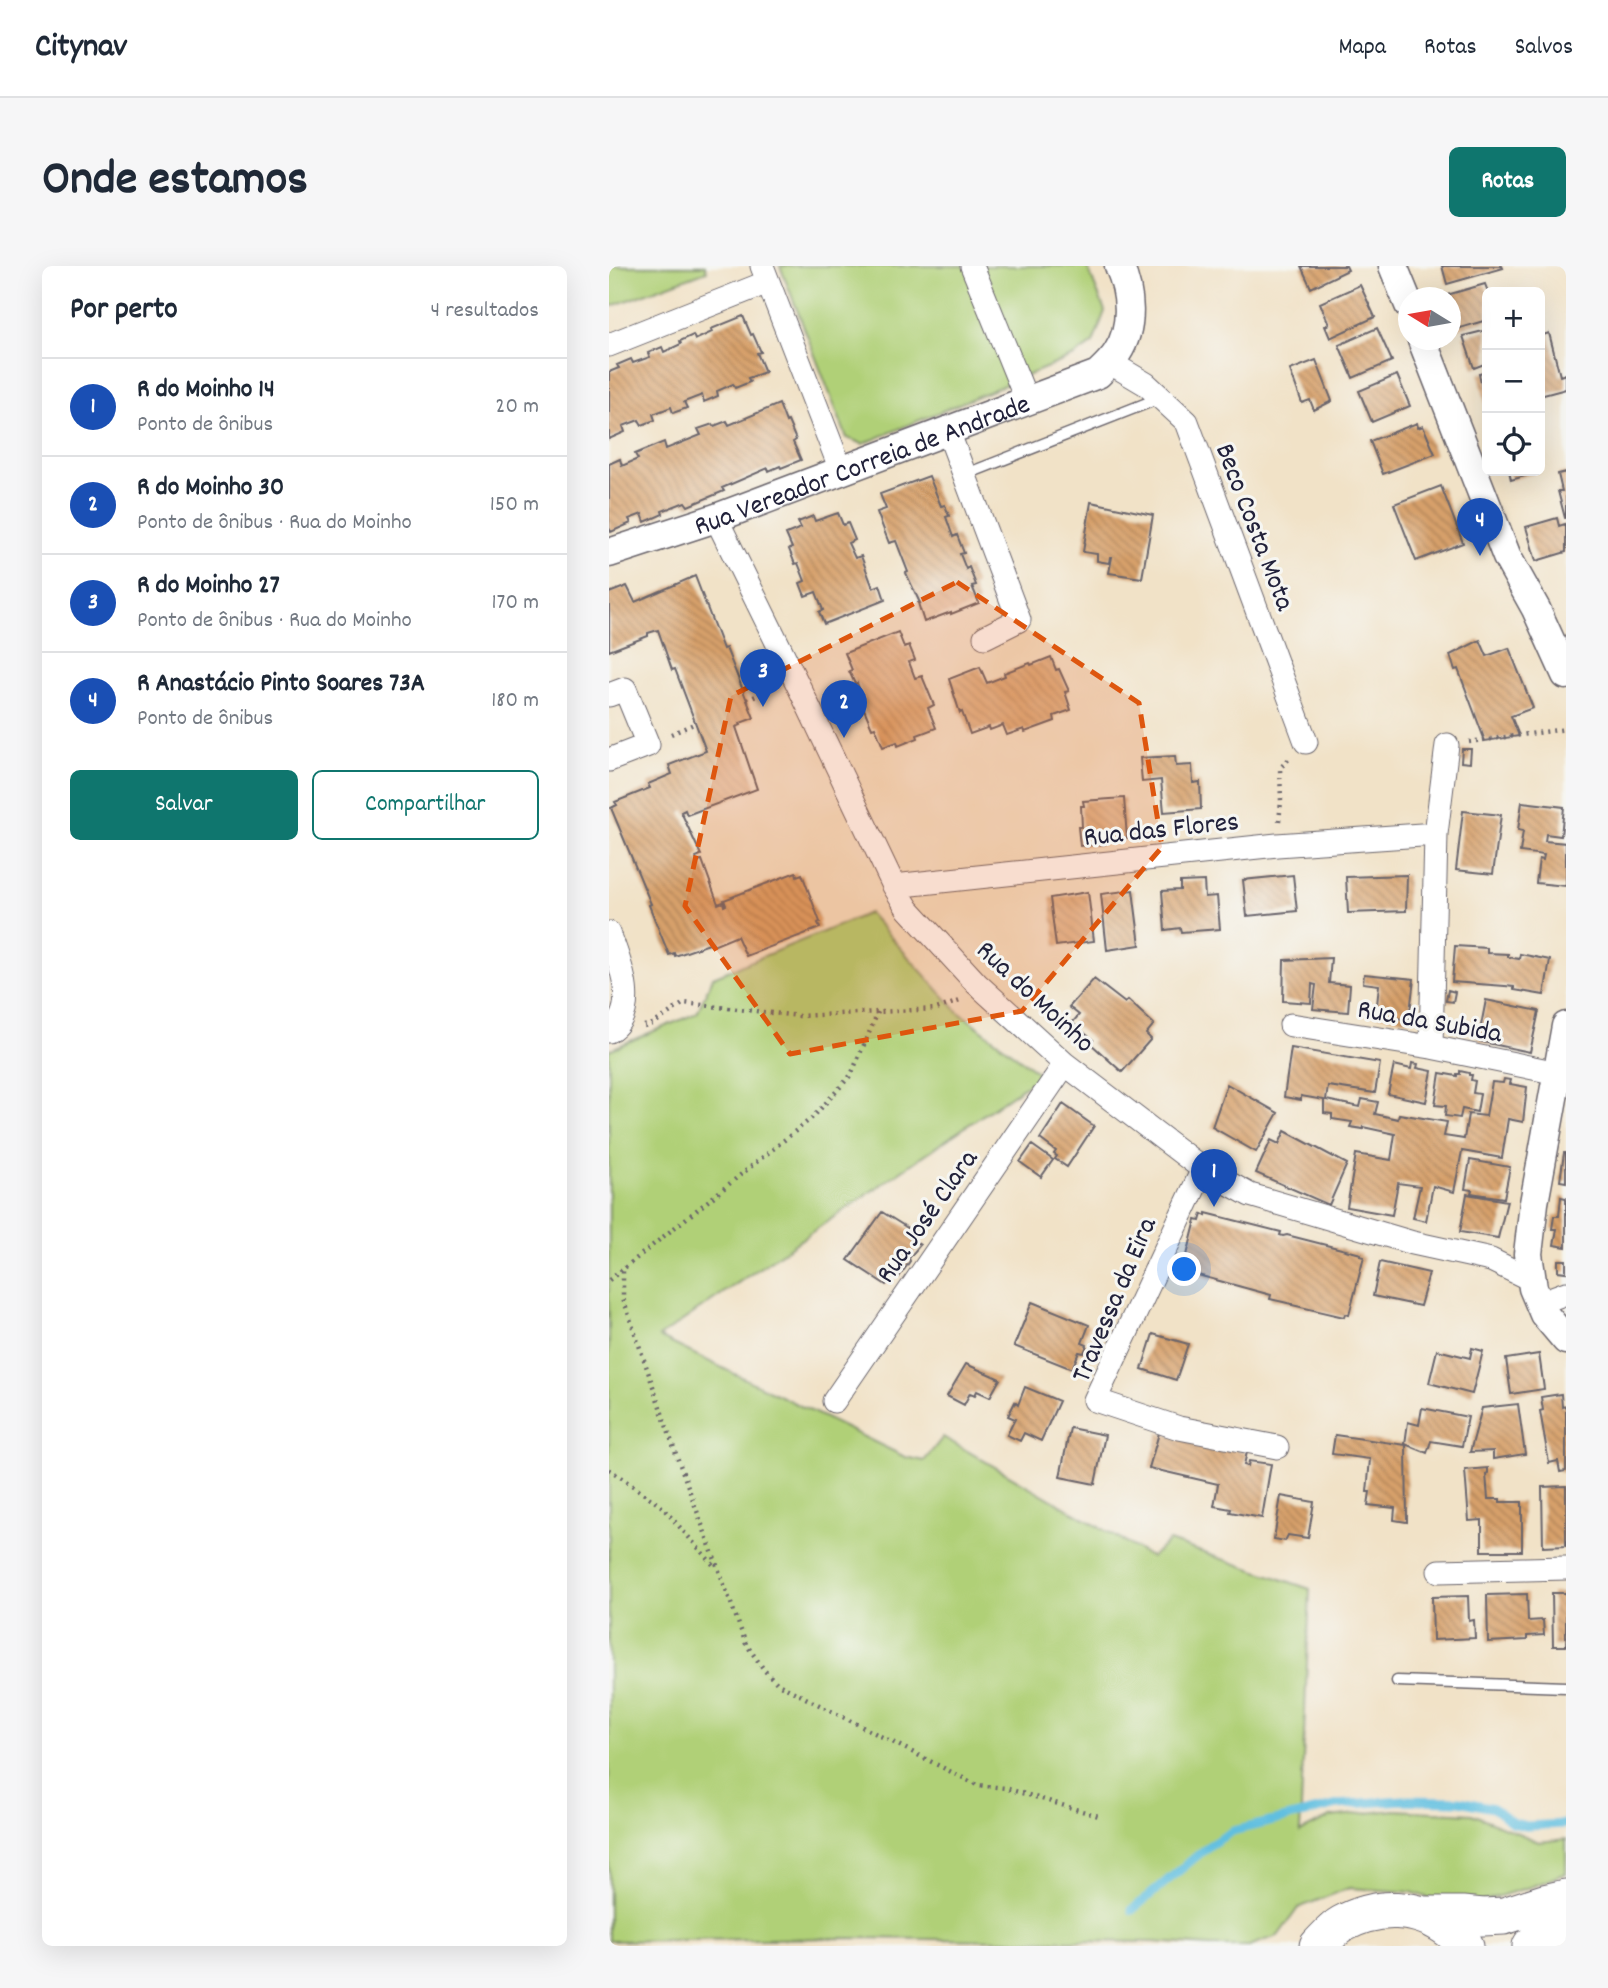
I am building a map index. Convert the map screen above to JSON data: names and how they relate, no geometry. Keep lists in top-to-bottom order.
{
  "streets": {
    "street": [
      "Rua Vereador Correia de Andrade",
      "Beco Costa Mota",
      "Rua das Flores",
      "Rua do Moinho",
      "Rua da Subida",
      "Rua José Clara",
      "Travessa da Eira"
    ]
  },
  "crossings": [
    ["Rua Vereador Correia de Andrade", "Beco Costa Mota"],
    ["Rua Vereador Correia de Andrade", "Rua do Moinho"],
    ["Rua das Flores", "Rua do Moinho"],
    ["Rua do Moinho", "Rua José Clara"],
    ["Rua do Moinho", "Travessa da Eira"]
  ],
  "north": "left",
  "page": {
    "header": "Citynav",
    "nav": ["Mapa", "Rotas", "Salvos"],
    "title": "Onde estamos",
    "buttons": [
      "Rotas",
      ["Salvar", "Compartilhar"]
    ],
    "heading": ["Por perto", "4 resultados"],
    "map_buttons": ["+", "−"],
    "list": [
      {
        "mark": "1",
        "name": "R do Moinho 14",
        "note": "Ponto de ônibus",
        "value": "20 m"
      },
      {
        "mark": "2",
        "name": "R do Moinho 30",
        "note": "Ponto de ônibus · Rua do Moinho",
        "value": "150 m"
      },
      {
        "mark": "3",
        "name": "R do Moinho 27",
        "note": "Ponto de ônibus · Rua do Moinho",
        "value": "170 m"
      },
      {
        "mark": "4",
        "name": "R Anastácio Pinto Soares 73A",
        "note": "Ponto de ônibus",
        "value": "180 m"
      }
    ],
    "pins": [
      "4",
      "3",
      "2",
      "1"
    ]
  }
}
